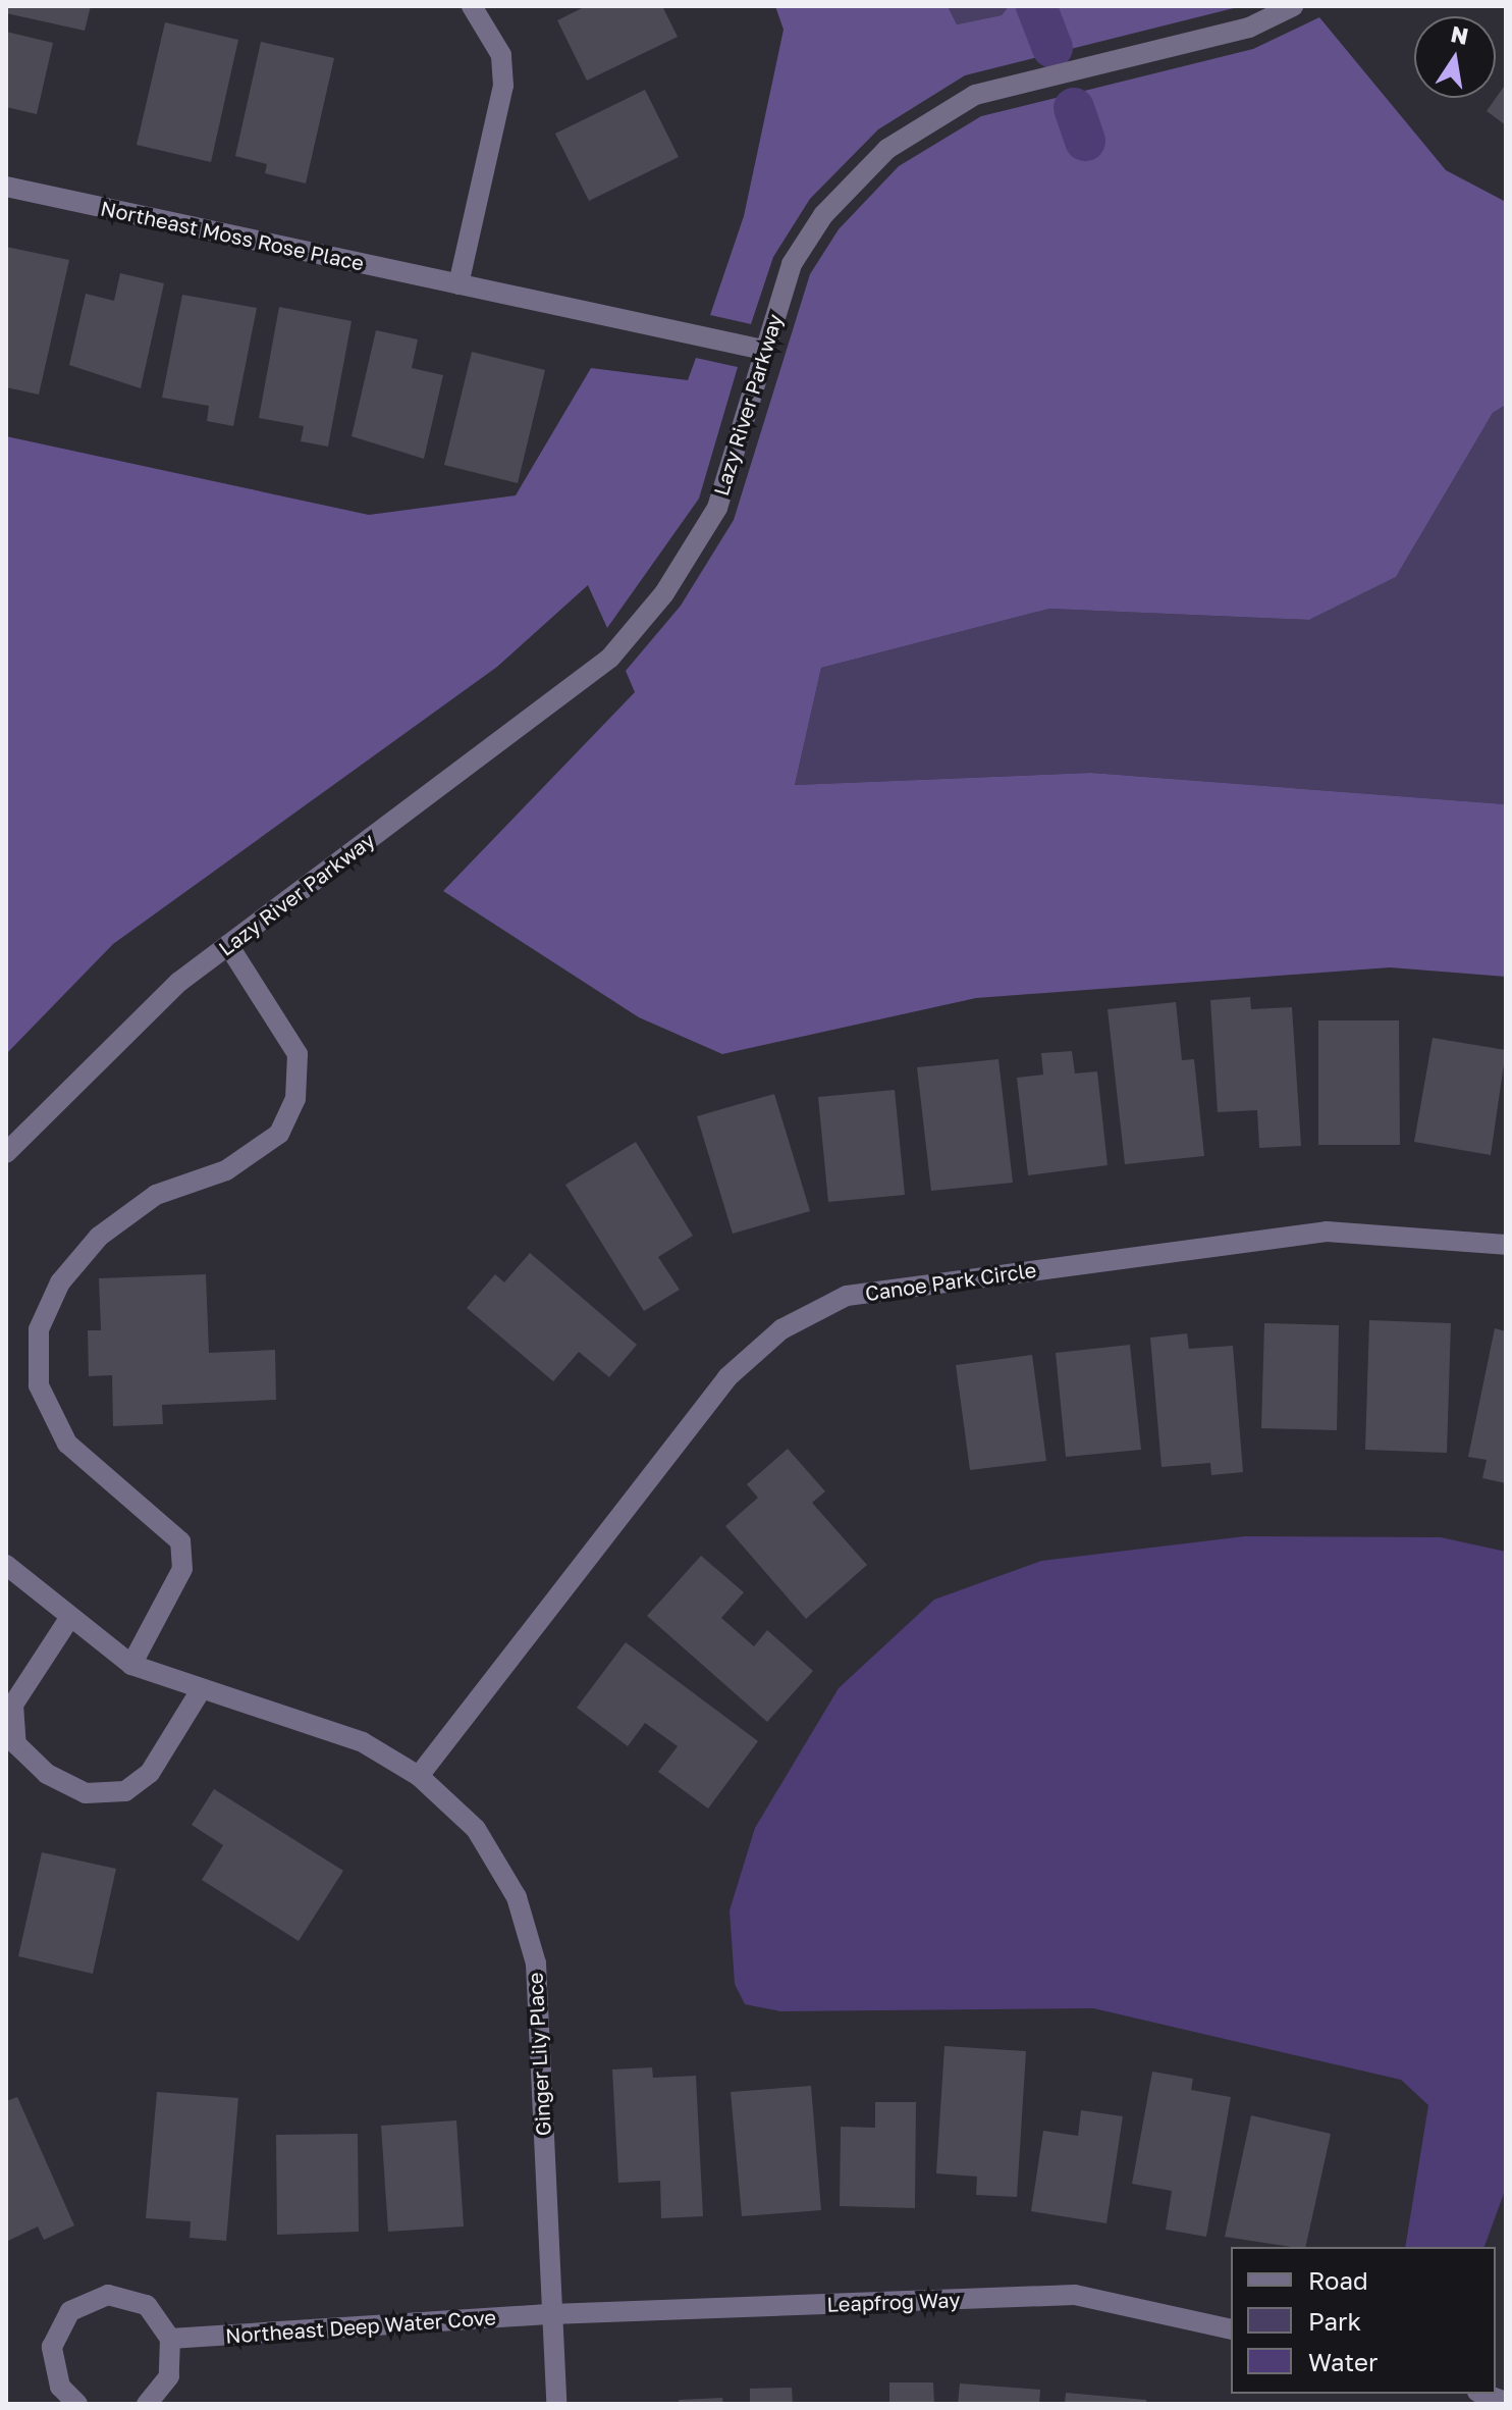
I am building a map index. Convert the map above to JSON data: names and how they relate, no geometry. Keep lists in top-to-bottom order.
{
  "streets": {
    "street": [
      "Northeast Moss Rose Place",
      "Lazy River Parkway",
      "Canoe Park Circle",
      "Ginger Lily Place",
      "Leapfrog Way",
      "Northeast Deep Water Cove"
    ]
  },
  "crossings": [
    ["Northeast Moss Rose Place", "Lazy River Parkway"],
    ["Canoe Park Circle", "Ginger Lily Place"],
    ["Ginger Lily Place", "Leapfrog Way"],
    ["Ginger Lily Place", "Northeast Deep Water Cove"],
    ["Leapfrog Way", "Northeast Deep Water Cove"]
  ],
  "legend": ["Road", "Park", "Water"],
  "north": "top"
}
